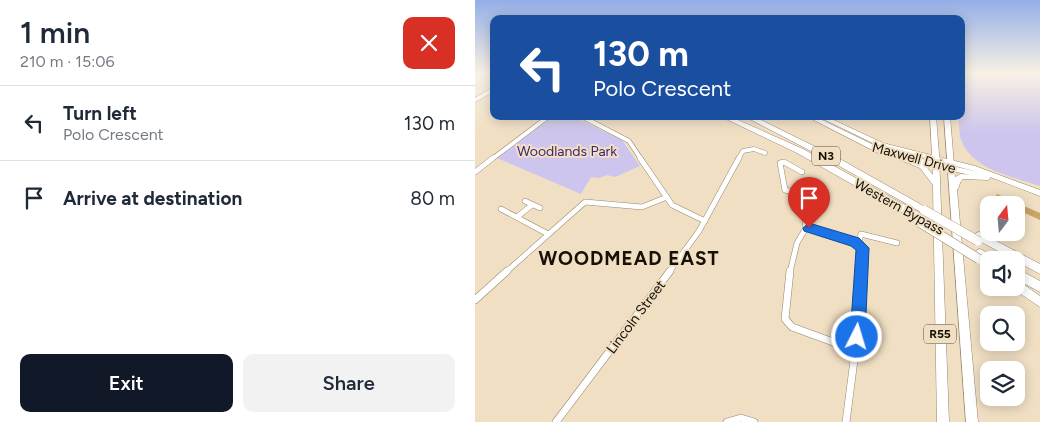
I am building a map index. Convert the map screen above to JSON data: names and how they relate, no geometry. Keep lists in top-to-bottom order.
{
  "streets": {
    "highway": ["N3", "Western Bypass"],
    "main road": ["Maxwell Drive", "R55"],
    "street": ["Lincoln Street"]
  },
  "crossings": [
    ["Maxwell Drive", "R55"]
  ],
  "districts": ["WOODMEAD EAST"],
  "parks": ["Woodlands Park"],
  "north": "top",
  "page": {
    "heading": ["1 min", "210 m · 15:06"],
    "turn": ["130 m", "Polo Crescent"],
    "list": [
      {
        "name": "Turn left",
        "note": "Polo Crescent",
        "value": "130 m"
      },
      {
        "name": "Arrive at destination",
        "value": "80 m"
      }
    ],
    "buttons": ["Exit", "Share"]
  }
}
